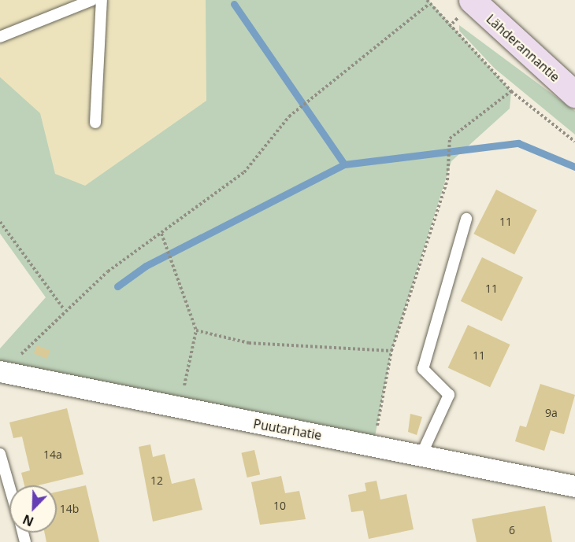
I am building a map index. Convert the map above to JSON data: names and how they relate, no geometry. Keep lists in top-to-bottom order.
{
  "streets": {
    "main road": ["Lähderannantie"],
    "street": ["Puutarhatie"]
  },
  "house_numbers": [
    "11",
    "11",
    "11",
    "9a",
    "14a",
    "12",
    "10",
    "14b",
    "6"
  ],
  "north": "bottom left"
}
